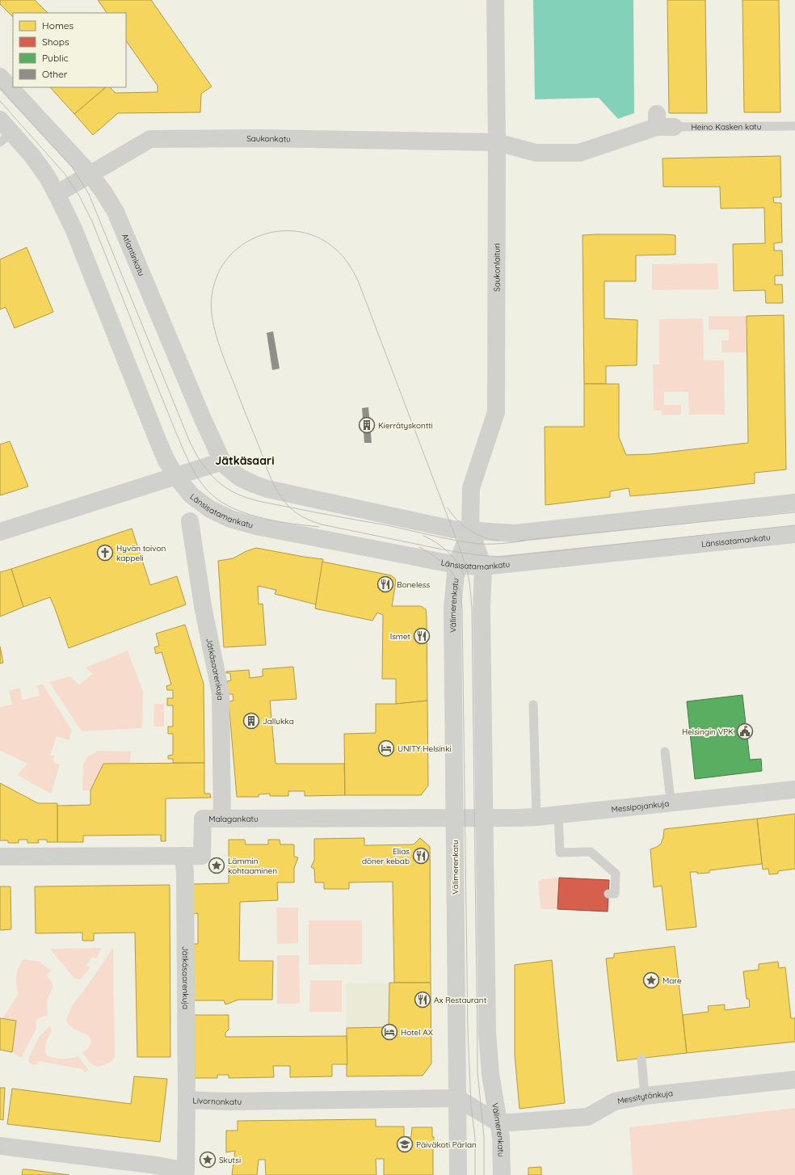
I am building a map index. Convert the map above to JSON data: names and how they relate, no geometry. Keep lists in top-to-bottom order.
{
  "streets": {
    "street": [
      "Saukonkatu",
      "Atlantinkatu",
      "Saukonlaituri",
      "Länsisatamankatu",
      "Välimerenkatu",
      "Jätkäsaarenkuja",
      "Messipojankuja",
      "Malagankatu",
      "Messitytönkuja",
      "Livornonkatu"
    ],
    "lane": ["Heino Kasken katu"]
  },
  "crossings": [
    ["Heino Kasken katu", "Saukonkatu"],
    ["Saukonkatu", "Atlantinkatu"],
    ["Saukonkatu", "Saukonlaituri"],
    ["Saukonlaituri", "Välimerenkatu"],
    ["Länsisatamankatu", "Välimerenkatu"],
    ["Välimerenkatu", "Messipojankuja"],
    ["Välimerenkatu", "Malagankatu"],
    ["Välimerenkatu", "Messitytönkuja"],
    ["Välimerenkatu", "Livornonkatu"],
    ["Jätkäsaarenkuja", "Malagankatu"],
    ["Jätkäsaarenkuja", "Livornonkatu"],
    ["Messipojankuja", "Malagankatu"]
  ],
  "districts": ["Jätkäsaari"],
  "places": {
    "building": ["Kierrätyskontti", "Jallukka"],
    "church": ["Hyvän toivon kappeli"],
    "restaurant": [
      "Boneless",
      "Ismet",
      "Elias döner kebab",
      "Ax Restaurant"
    ],
    "public building": ["Helsingin VPK"],
    "hotel": ["UNITY Helsinki", "Hotel AX"],
    "place": ["Lämmin kohtaaminen", "Mare", "Skutsi"],
    "school or university": ["Päiväkoti Pärlan"]
  },
  "legend": [
    "Homes",
    "Shops",
    "Public",
    "Other"
  ]
}
